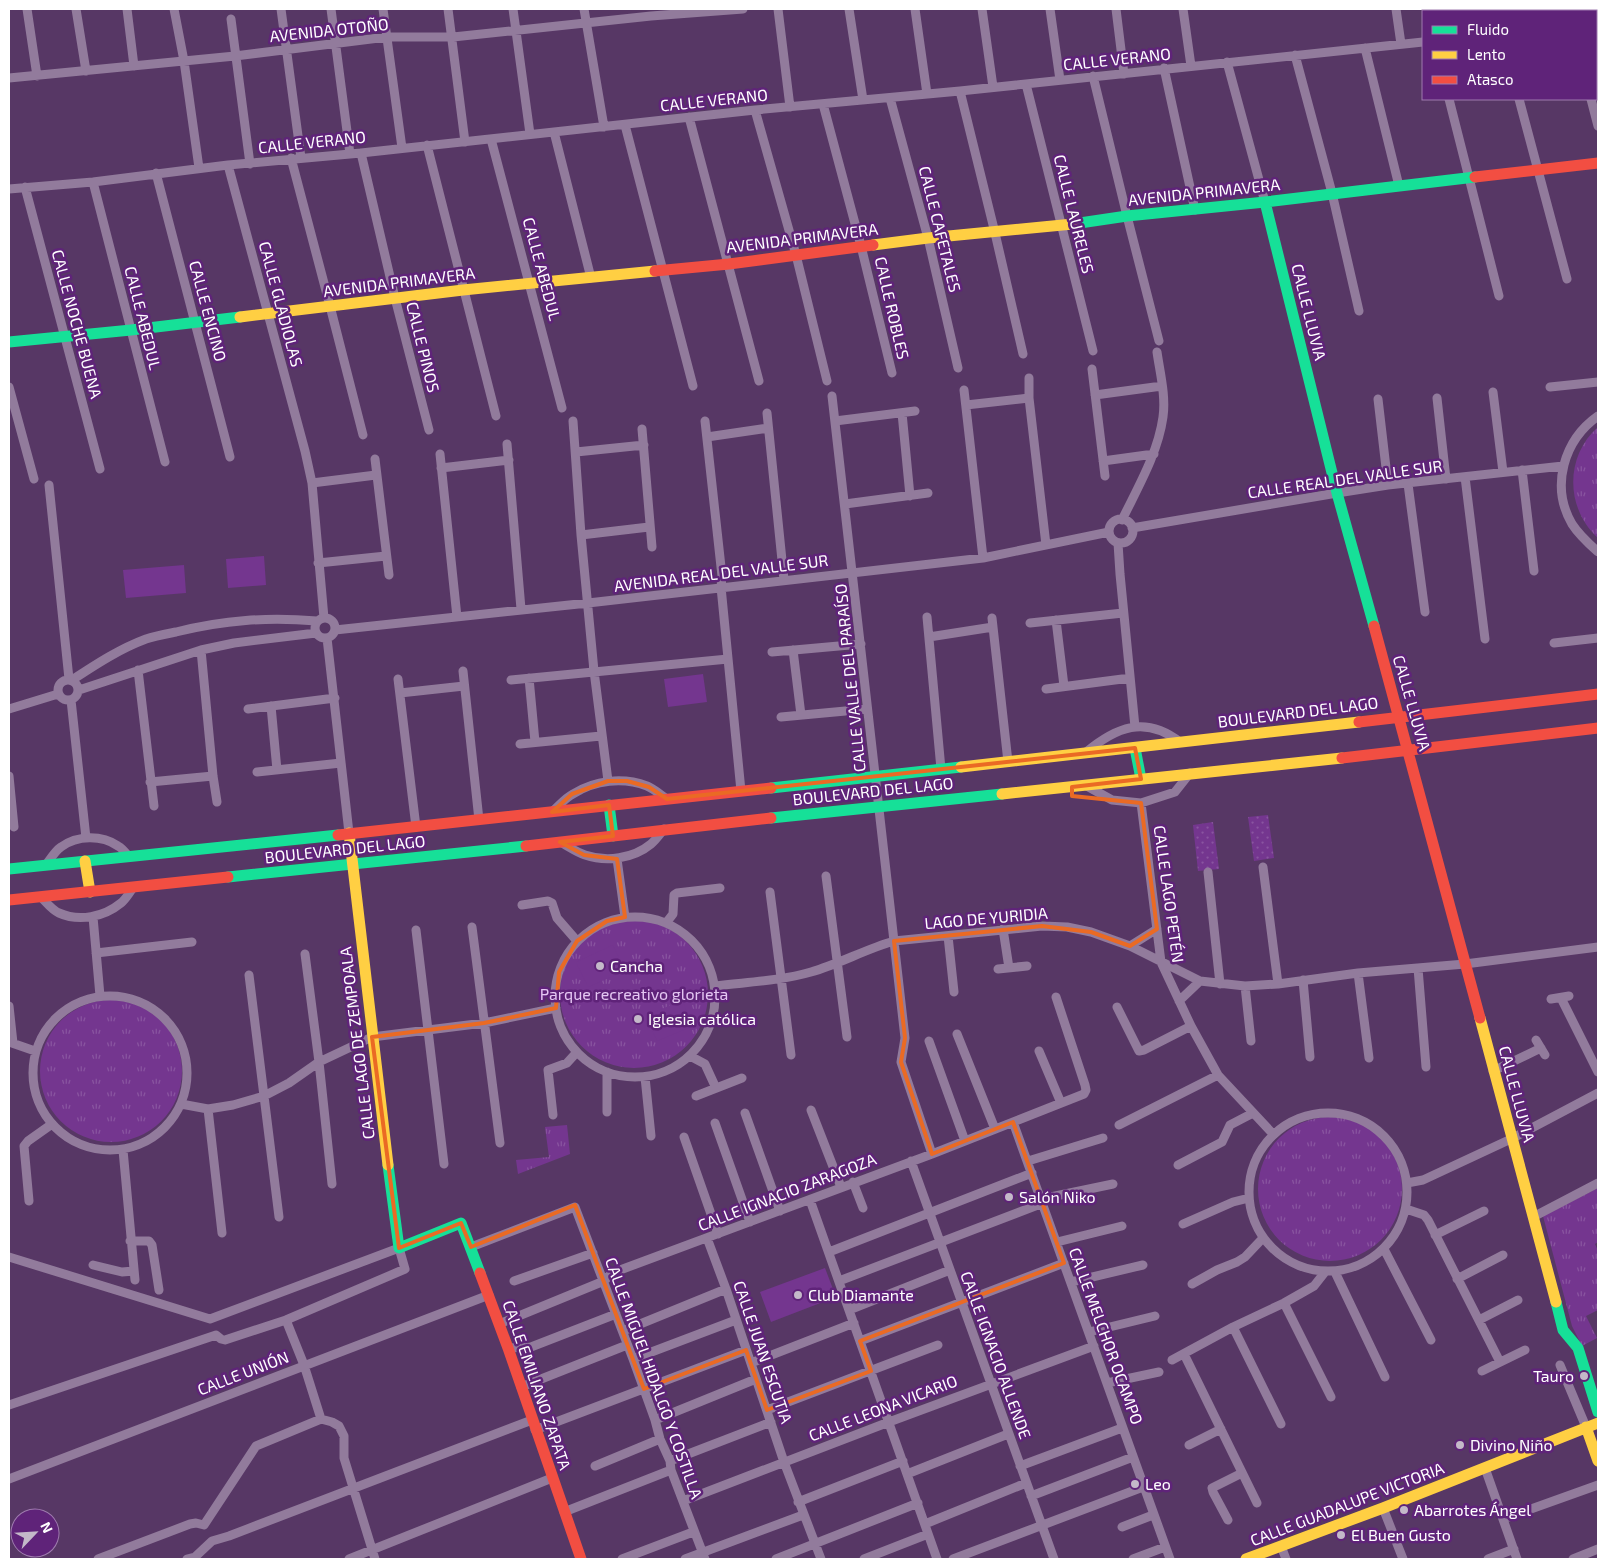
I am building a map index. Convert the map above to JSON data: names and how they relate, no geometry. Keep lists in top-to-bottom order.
{
  "streets": {
    "street": [
      "AVENIDA OTOÑO",
      "CALLE VERANO",
      "AVENIDA PRIMAVERA",
      "CALLE LAURELES",
      "CALLE CAFETALES",
      "CALLE ABEDUL",
      "CALLE GLADIOLAS",
      "CALLE ROBLES",
      "CALLE ENCINO",
      "CALLE LLUVIA",
      "CALLE NOCHE BUENA",
      "CALLE PINOS",
      "CALLE REAL DEL VALLE SUR",
      "AVENIDA REAL DEL VALLE SUR",
      "CALLE VALLE DEL PARAÍSO",
      "BOULEVARD DEL LAGO",
      "CALLE LAGO PETÉN",
      "LAGO DE YURIDIA",
      "CALLE LAGO DE ZEMPOALA",
      "CALLE IGNACIO ZARAGOZA",
      "CALLE MELCHOR OCAMPO",
      "CALLE JUAN ESCUTIA",
      "CALLE IGNACIO ALLENDE",
      "CALLE UNIÓN",
      "CALLE MIGUEL HIDALGO Y COSTILLA",
      "CALLE EMILIANO ZAPATA",
      "CALLE LEONA VICARIO",
      "CALLE GUADALUPE VICTORIA"
    ]
  },
  "crossings": [
    ["CALLE VERANO", "CALLE LAURELES"],
    ["CALLE VERANO", "CALLE CAFETALES"],
    ["CALLE VERANO", "CALLE ABEDUL"],
    ["CALLE VERANO", "CALLE GLADIOLAS"],
    ["CALLE VERANO", "CALLE ROBLES"],
    ["CALLE VERANO", "CALLE ENCINO"],
    ["CALLE VERANO", "CALLE LLUVIA"],
    ["CALLE VERANO", "CALLE NOCHE BUENA"],
    ["CALLE VERANO", "CALLE PINOS"],
    ["AVENIDA PRIMAVERA", "CALLE LAURELES"],
    ["AVENIDA PRIMAVERA", "CALLE CAFETALES"],
    ["AVENIDA PRIMAVERA", "CALLE ABEDUL"],
    ["AVENIDA PRIMAVERA", "CALLE GLADIOLAS"],
    ["AVENIDA PRIMAVERA", "CALLE ROBLES"],
    ["AVENIDA PRIMAVERA", "CALLE ENCINO"],
    ["AVENIDA PRIMAVERA", "CALLE LLUVIA"],
    ["AVENIDA PRIMAVERA", "CALLE NOCHE BUENA"],
    ["AVENIDA PRIMAVERA", "CALLE PINOS"],
    ["CALLE GLADIOLAS", "AVENIDA REAL DEL VALLE SUR"],
    ["CALLE LLUVIA", "CALLE REAL DEL VALLE SUR"],
    ["CALLE LLUVIA", "BOULEVARD DEL LAGO"],
    ["CALLE LLUVIA", "LAGO DE YURIDIA"],
    ["CALLE REAL DEL VALLE SUR", "AVENIDA REAL DEL VALLE SUR"],
    ["AVENIDA REAL DEL VALLE SUR", "CALLE VALLE DEL PARAÍSO"],
    ["CALLE VALLE DEL PARAÍSO", "BOULEVARD DEL LAGO"],
    ["CALLE VALLE DEL PARAÍSO", "LAGO DE YURIDIA"],
    ["CALLE VALLE DEL PARAÍSO", "CALLE IGNACIO ZARAGOZA"],
    ["BOULEVARD DEL LAGO", "CALLE LAGO DE ZEMPOALA"],
    ["CALLE LAGO PETÉN", "LAGO DE YURIDIA"],
    ["CALLE LAGO DE ZEMPOALA", "CALLE EMILIANO ZAPATA"],
    ["CALLE IGNACIO ZARAGOZA", "CALLE MELCHOR OCAMPO"],
    ["CALLE IGNACIO ZARAGOZA", "CALLE JUAN ESCUTIA"],
    ["CALLE IGNACIO ZARAGOZA", "CALLE IGNACIO ALLENDE"],
    ["CALLE IGNACIO ZARAGOZA", "CALLE MIGUEL HIDALGO Y COSTILLA"],
    ["CALLE IGNACIO ZARAGOZA", "CALLE EMILIANO ZAPATA"],
    ["CALLE MELCHOR OCAMPO", "CALLE LEONA VICARIO"],
    ["CALLE JUAN ESCUTIA", "CALLE LEONA VICARIO"],
    ["CALLE IGNACIO ALLENDE", "CALLE LEONA VICARIO"],
    ["CALLE UNIÓN", "CALLE EMILIANO ZAPATA"],
    ["CALLE MIGUEL HIDALGO Y COSTILLA", "CALLE EMILIANO ZAPATA"],
    ["CALLE MIGUEL HIDALGO Y COSTILLA", "CALLE LEONA VICARIO"]
  ],
  "parks": ["Parque recreativo glorieta"],
  "places": [
    "Cancha",
    "Iglesia católica",
    "Salón Niko",
    "Club Diamante",
    "Tauro",
    "Divino Niño",
    "Leo",
    "Abarrotes Ángel",
    "El Buen Gusto"
  ],
  "legend": ["Fluido", "Lento", "Atasco"],
  "north": "top right"
}
